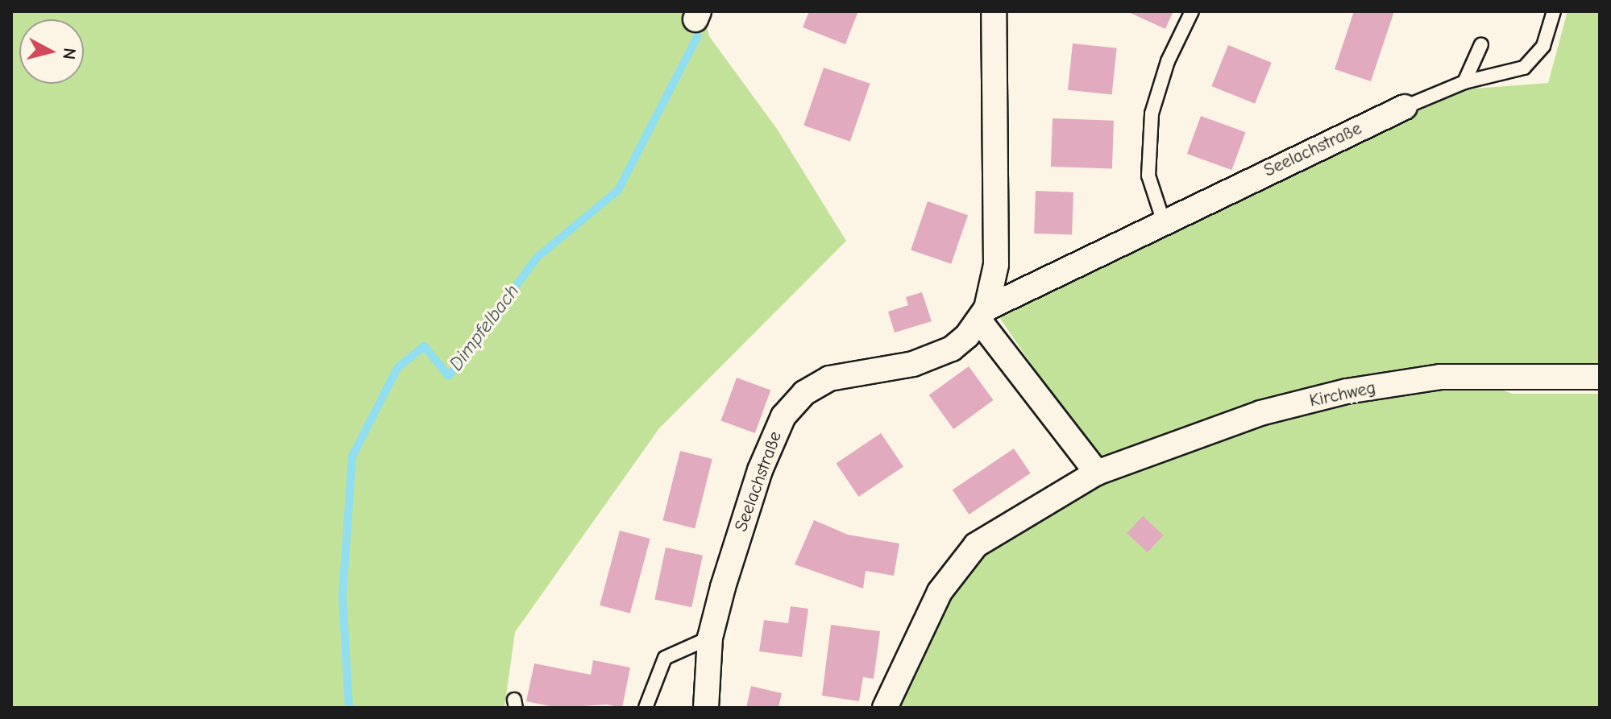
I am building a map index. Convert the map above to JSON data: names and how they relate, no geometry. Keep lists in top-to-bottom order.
{
  "streets": {
    "street": ["Seelachstraße", "Kirchweg"]
  },
  "water": ["Dimpfelbach"],
  "north": "right"
}
